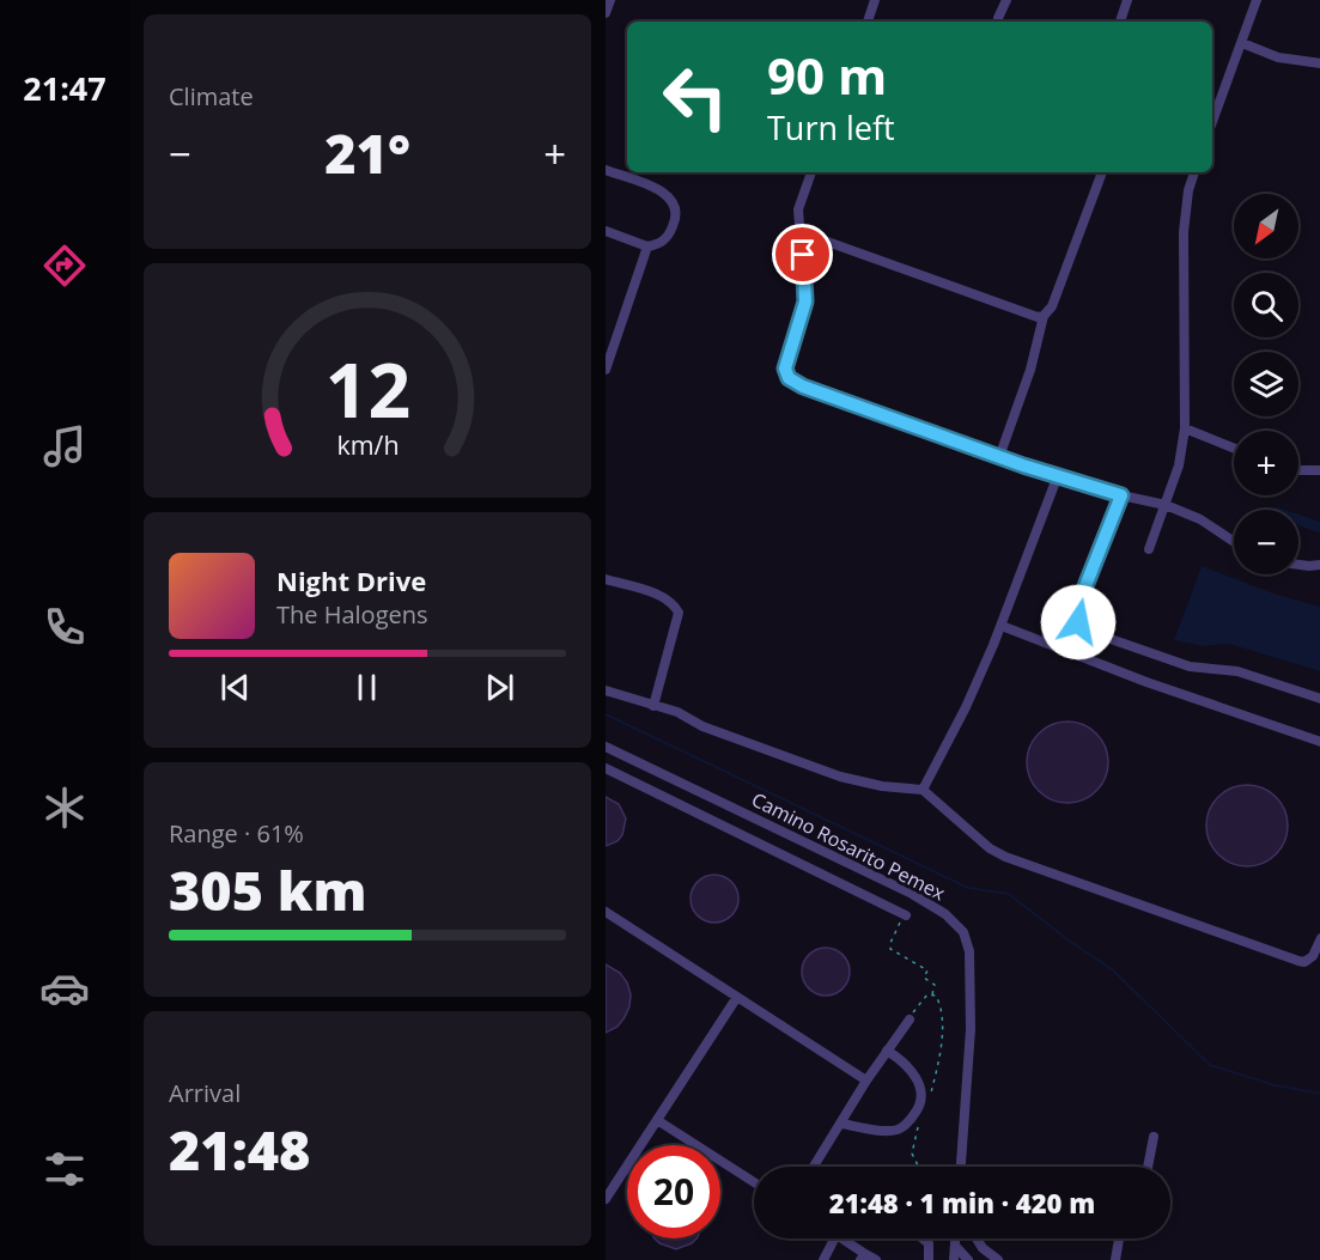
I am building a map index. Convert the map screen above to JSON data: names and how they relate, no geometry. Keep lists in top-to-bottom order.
{
  "streets": {
    "street": ["Camino Rosarito Pemex"]
  },
  "north": "bottom left",
  "page": {
    "tabs": "21:47",
    "tile": [
      "Climate",
      ["Range · 61%", "305 km"],
      ["Arrival", "21:48"]
    ],
    "turn": ["90 m", "Turn left"],
    "heat": ["−", "21°", "+"],
    "map_buttons": ["+", "−"],
    "song": ["Night Drive", "The Halogens"],
    "limit": "20",
    "trip": "21:48 · 1 min · 420 m",
    "gauge": ["12", "km/h"]
  }
}
